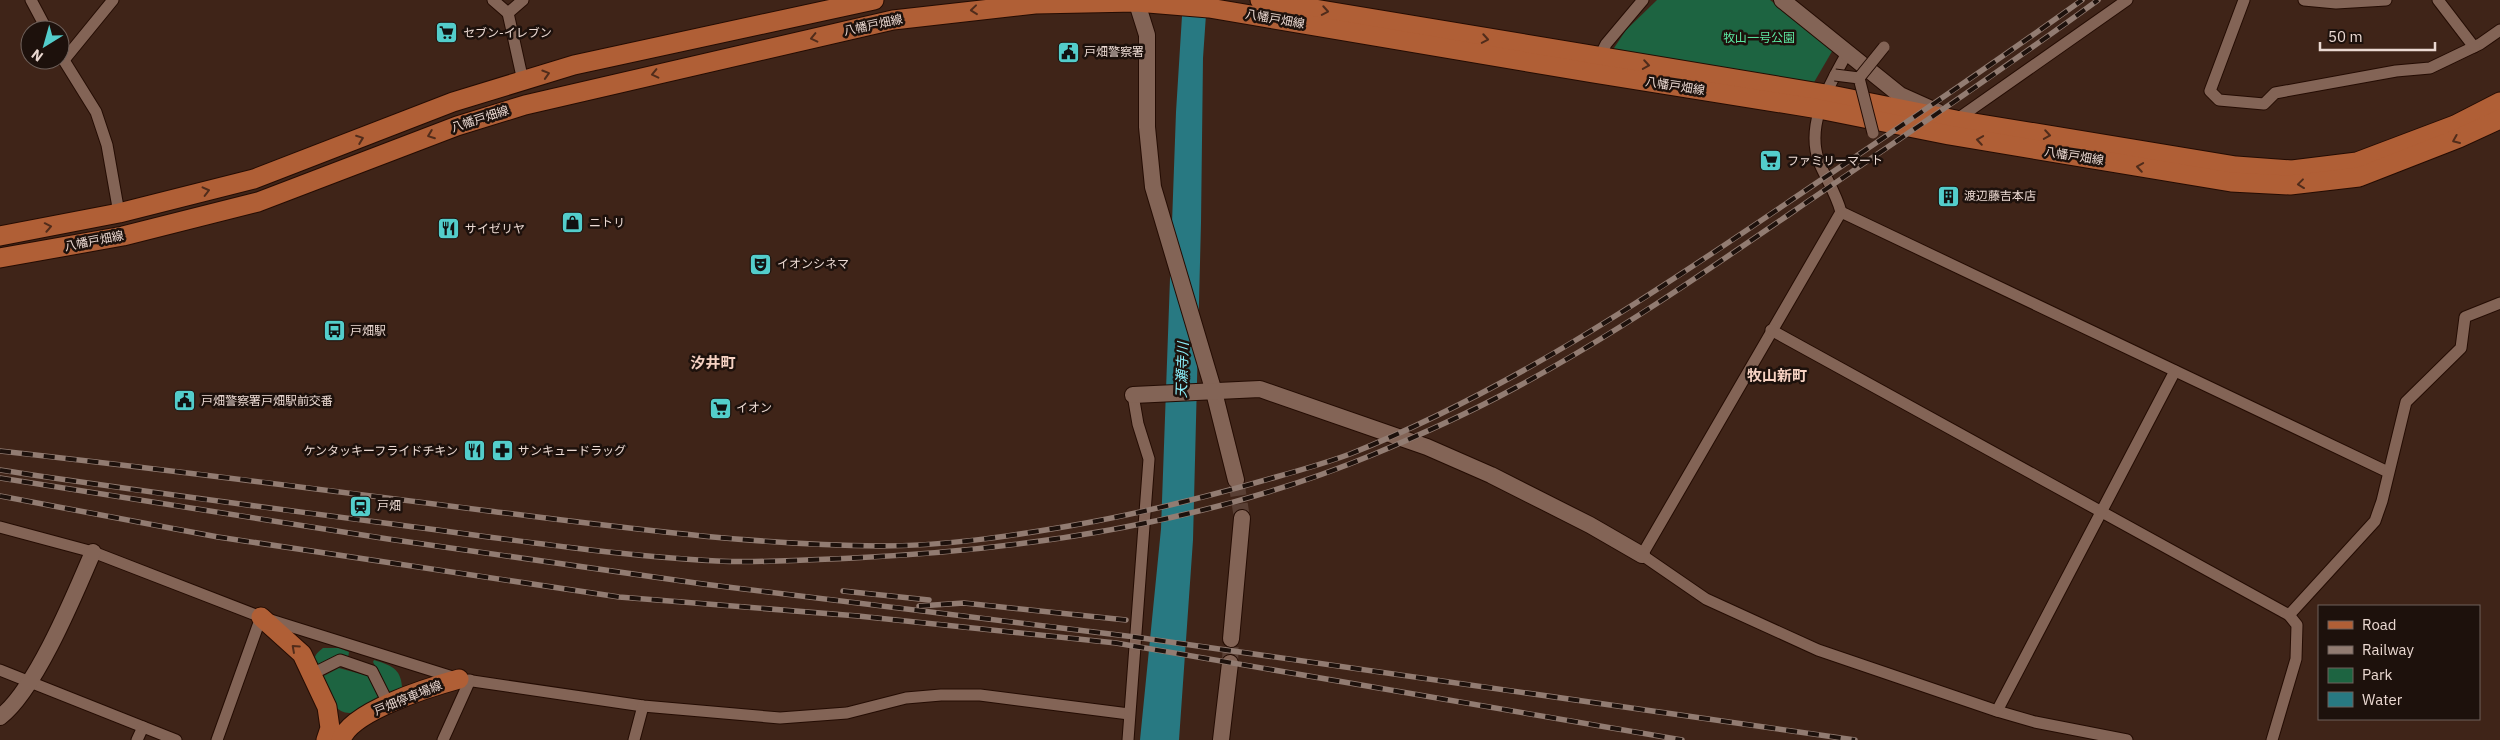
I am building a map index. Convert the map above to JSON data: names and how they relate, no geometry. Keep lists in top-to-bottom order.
{
  "streets": {
    "main road": ["八幡戸畑線", "戸畑停車場線"]
  },
  "districts": ["汐井町", "牧山新町"],
  "water": ["天瀬寺川"],
  "parks": ["牧山一号公園"],
  "places": {
    "supermarket": ["セブン-イレブン", "ファミリーマート", "イオン"],
    "public building": ["戸畑警察署", "戸畑警察署戸畑駅前交番"],
    "building": ["渡辺藤吉本店"],
    "shop": ["ニトリ"],
    "restaurant": ["サイゼリヤ", "ケンタッキーフライドチキン"],
    "theatre": ["イオンシネマ"],
    "bus stop": ["戸畑駅"],
    "pharmacy": ["サンキュードラッグ"],
    "station": ["戸畑"]
  },
  "legend": [
    "Road",
    "Railway",
    "Park",
    "Water"
  ],
  "scale_bar": "50 m",
  "north": "bottom left"
}
